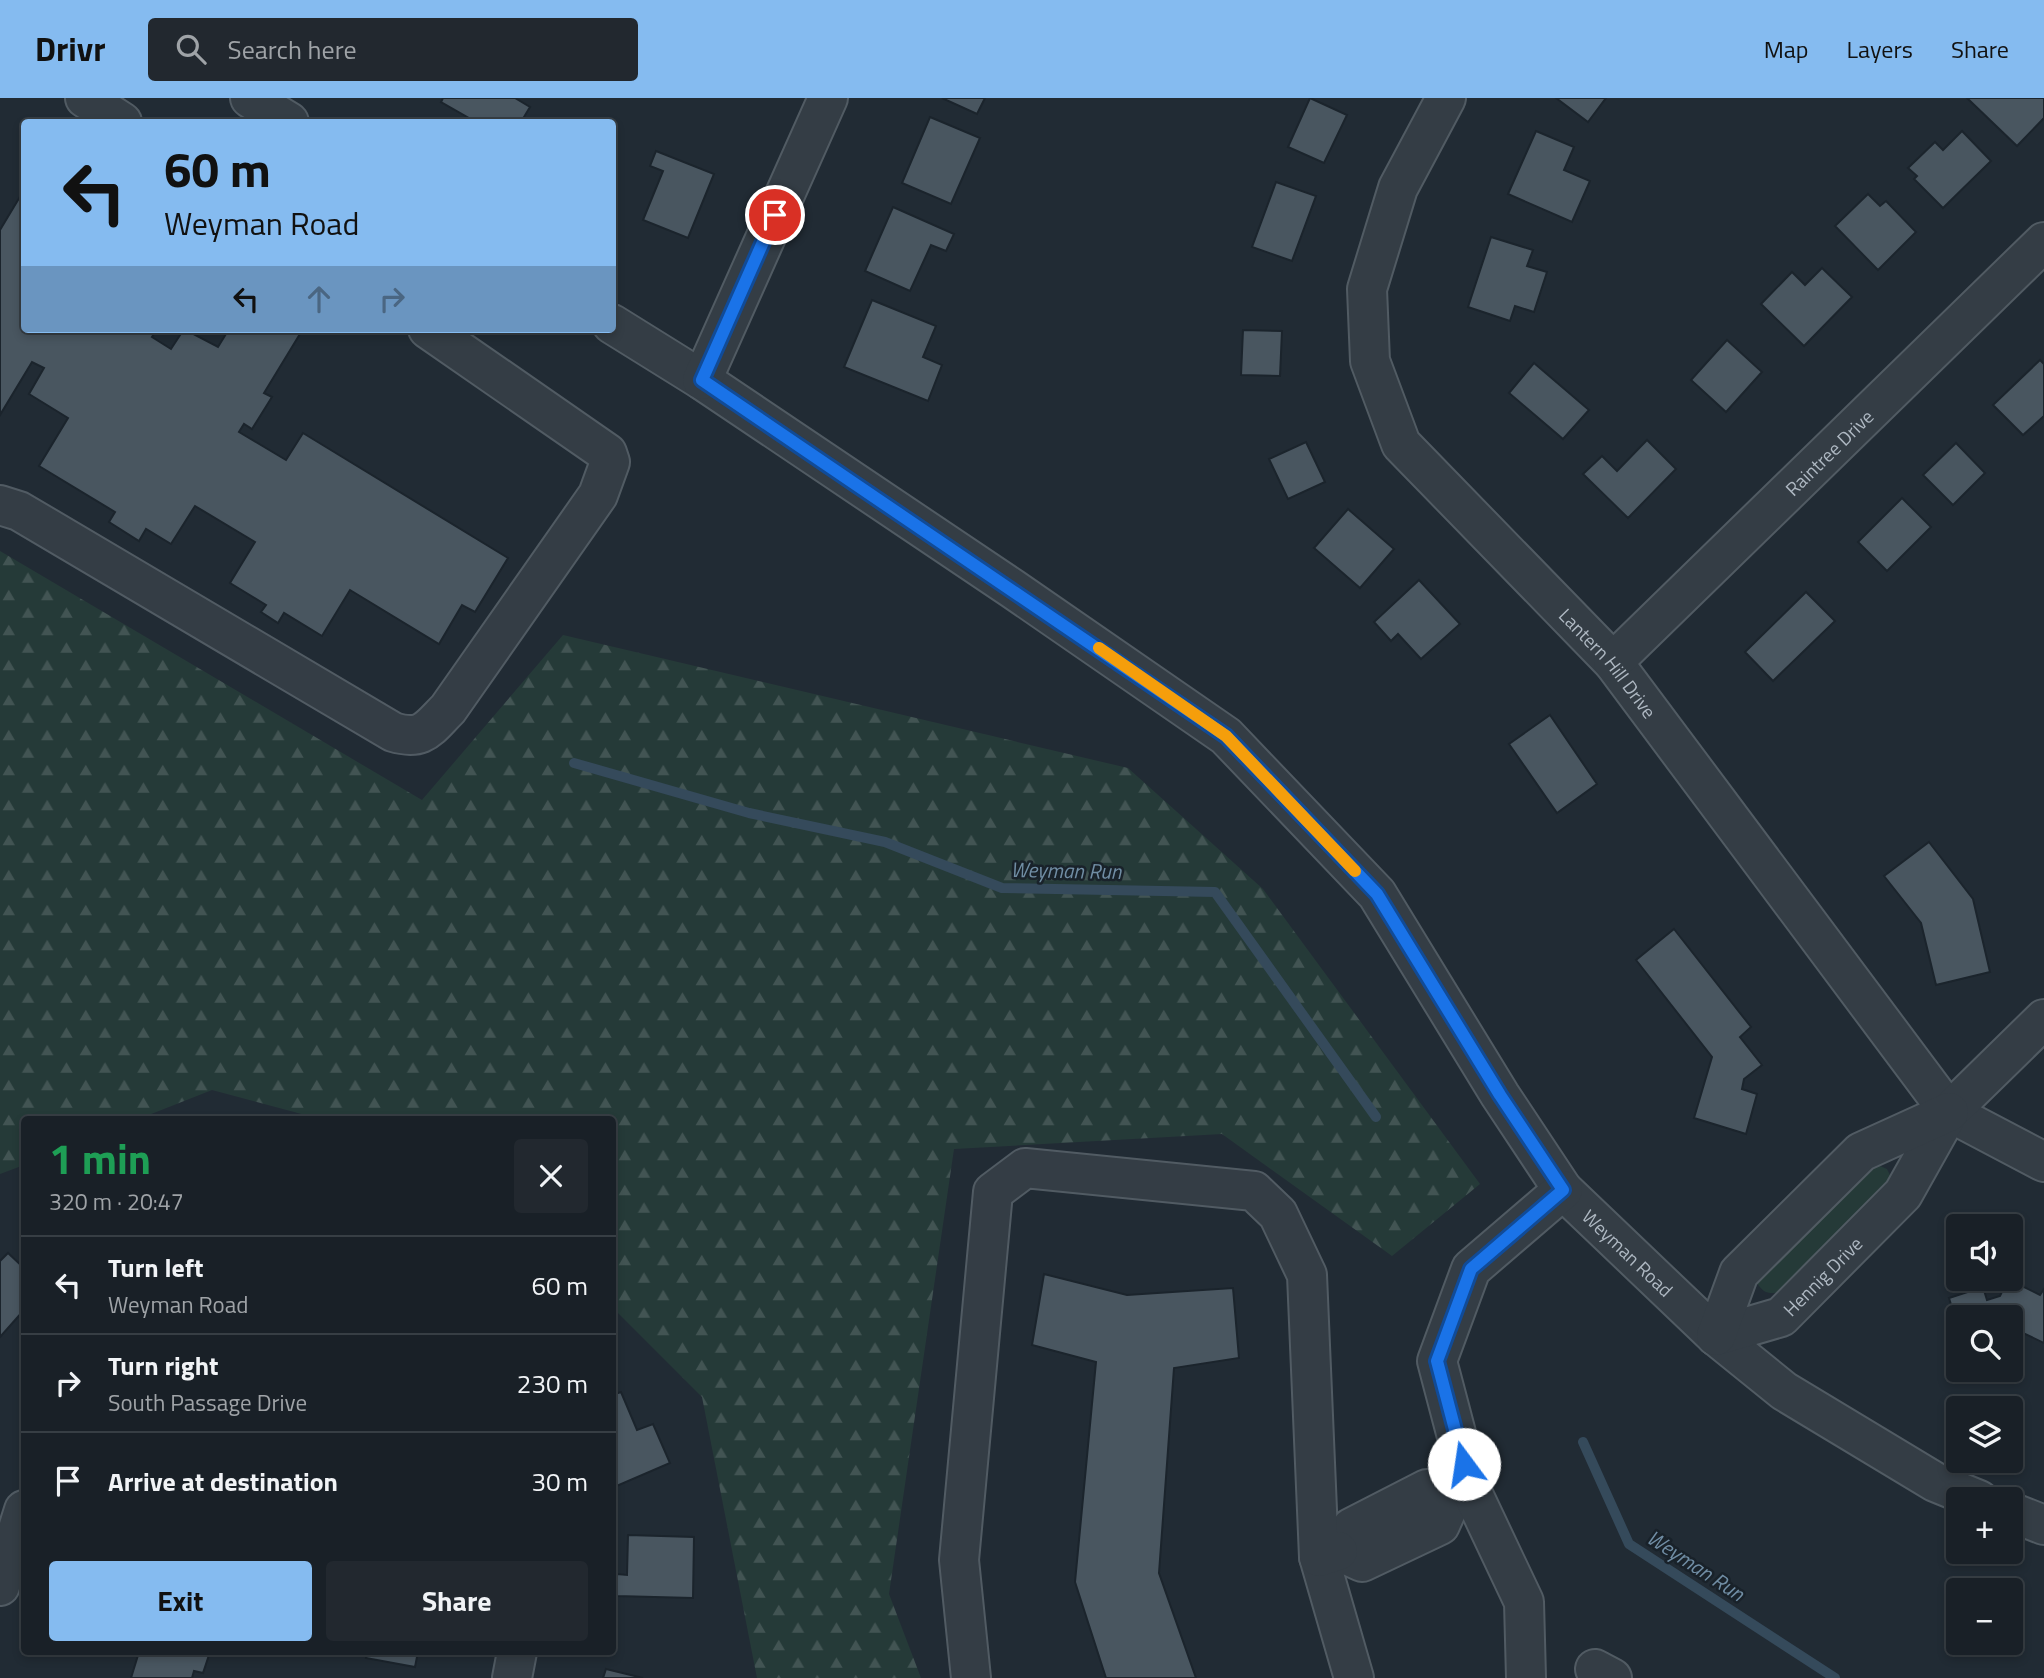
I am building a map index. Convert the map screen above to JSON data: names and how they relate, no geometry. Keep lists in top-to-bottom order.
{
  "streets": {
    "street": [
      "Raintree Drive",
      "Lantern Hill Drive",
      "Weyman Road",
      "Hennig Drive"
    ]
  },
  "crossings": [
    ["Raintree Drive", "Lantern Hill Drive"],
    ["Lantern Hill Drive", "Hennig Drive"],
    ["Weyman Road", "Hennig Drive"]
  ],
  "water": ["Weyman Run"],
  "page": {
    "header": "Drivr",
    "search": "Search here",
    "nav": ["Map", "Layers", "Share"],
    "turn": ["60 m", "Weyman Road"],
    "heading": ["1 min", "320 m · 20:47"],
    "map_buttons": ["+", "−"],
    "list": [
      {
        "name": "Turn left",
        "note": "Weyman Road",
        "value": "60 m"
      },
      {
        "name": "Turn right",
        "note": "South Passage Drive",
        "value": "230 m"
      },
      {
        "name": "Arrive at destination",
        "value": "30 m"
      }
    ],
    "buttons": ["Exit", "Share"]
  }
}
